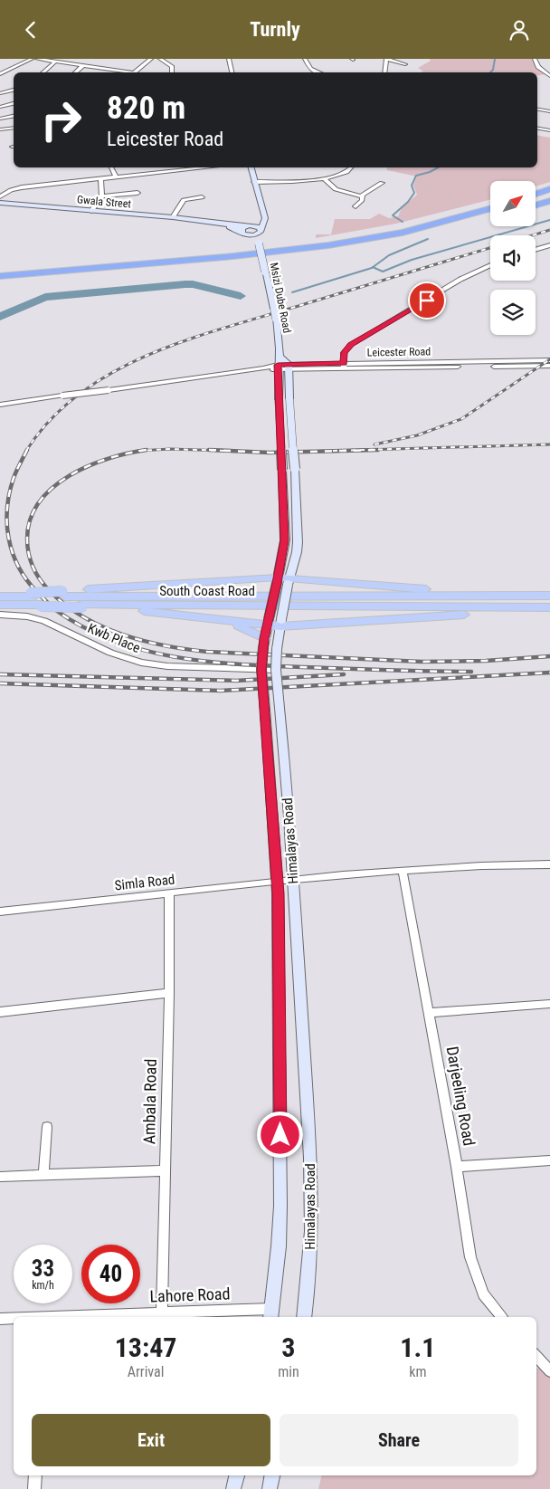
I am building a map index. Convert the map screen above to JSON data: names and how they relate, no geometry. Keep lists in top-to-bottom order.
{
  "streets": {
    "main road": ["South Coast Road"],
    "street": [
      "Gwala Street",
      "Msizi Dube Road",
      "Leicester Road",
      "Kwb Place",
      "Himalayas Road",
      "Simla Road",
      "Darjeeling Road",
      "Ambala Road",
      "Lahore Road"
    ]
  },
  "crossings": [
    ["Gwala Street", "Msizi Dube Road"],
    ["Msizi Dube Road", "Leicester Road"],
    ["Msizi Dube Road", "Himalayas Road"],
    ["Leicester Road", "Himalayas Road"],
    ["Kwb Place", "Himalayas Road"],
    ["Himalayas Road", "Simla Road"],
    ["Himalayas Road", "Lahore Road"],
    ["Simla Road", "Darjeeling Road"],
    ["Simla Road", "Ambala Road"],
    ["Ambala Road", "Lahore Road"]
  ],
  "north": "top right",
  "page": {
    "header": "Turnly",
    "turn": ["820 m", "Leicester Road"],
    "speed": "33 km/h",
    "limit": "40",
    "eta": [
      "13:47",
      "Arrival",
      "3",
      "min",
      "1.1",
      "km"
    ],
    "buttons": ["Exit", "Share"]
  }
}
